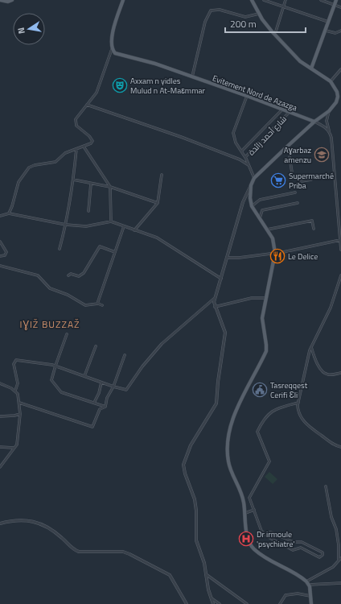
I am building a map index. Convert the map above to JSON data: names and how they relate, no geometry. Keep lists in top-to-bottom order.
{
  "streets": {
    "main road": ["Evitement Nord de Azazga"],
    "street": ["شارع أحمد زائدة"]
  },
  "crossings": [
    ["Evitement Nord de Azazga", "شارع أحمد زائدة"]
  ],
  "districts": ["IƔIŽ BUZZAŽ"],
  "places": {
    "theatre": ["Axxam n yidles Mulud n At-Maɛmmar"],
    "school or university": ["Aɣarbaz amenzu"],
    "supermarket": ["Supermarché Priba"],
    "restaurant": ["Le Delice"],
    "public building": ["Tasreqqest Cerifi Ɛli"],
    "hospital": ["Dr irmoule 'psychiatre'"]
  },
  "scale_bar": "200 m",
  "north": "left"
}
